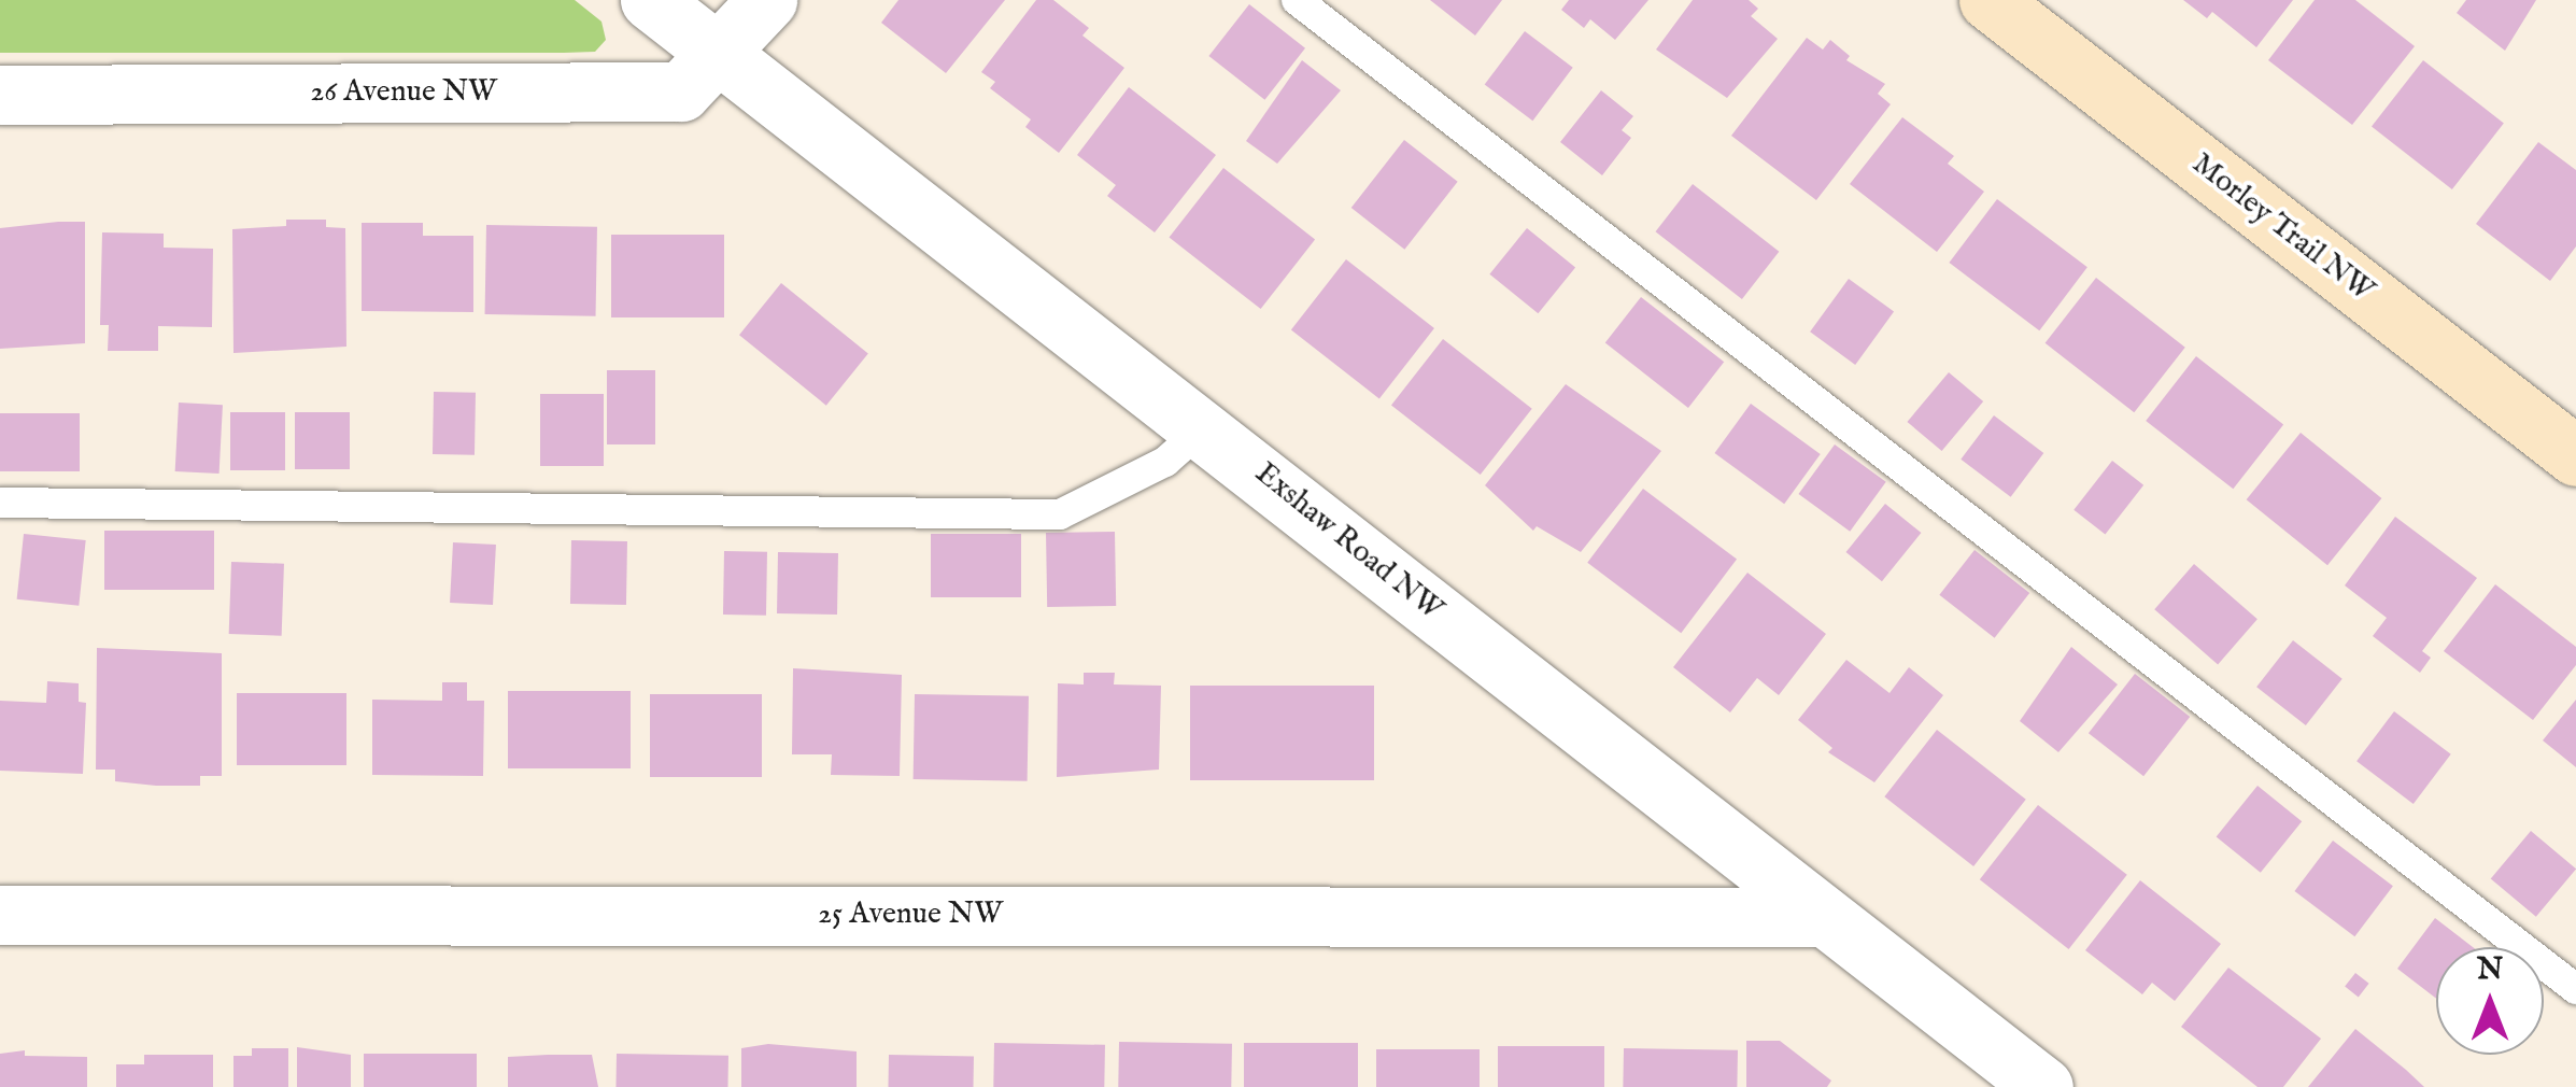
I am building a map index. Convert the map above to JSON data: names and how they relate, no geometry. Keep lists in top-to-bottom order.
{
  "streets": {
    "street": [
      "26 Avenue NW",
      "Morley Trail NW",
      "Exshaw Road NW",
      "25 Avenue NW"
    ]
  },
  "crossings": [
    ["26 Avenue NW", "Exshaw Road NW"],
    ["Exshaw Road NW", "25 Avenue NW"]
  ],
  "north": "top"
}
